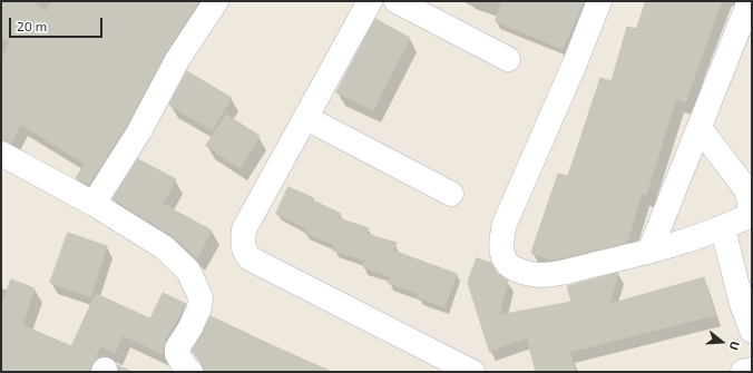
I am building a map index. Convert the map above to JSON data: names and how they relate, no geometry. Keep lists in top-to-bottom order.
{
  "scale_bar": "20 m",
  "north": "right"
}
